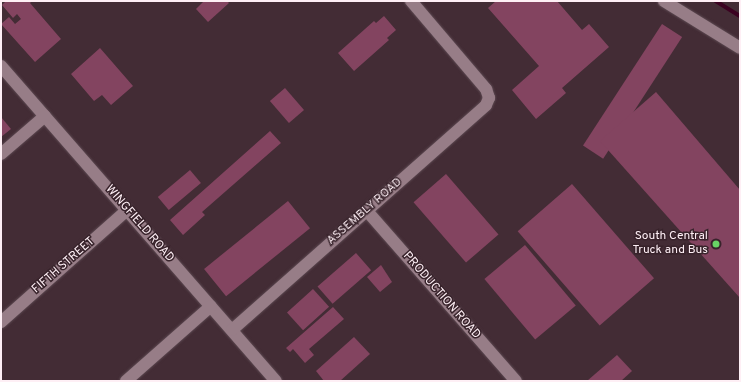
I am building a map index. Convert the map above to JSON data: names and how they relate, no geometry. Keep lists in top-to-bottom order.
{
  "streets": {
    "street": [
      "ASSEMBLY ROAD",
      "WINGFIELD ROAD",
      "FIFTH STREET",
      "PRODUCTION ROAD"
    ]
  },
  "crossings": [
    ["ASSEMBLY ROAD", "WINGFIELD ROAD"],
    ["ASSEMBLY ROAD", "PRODUCTION ROAD"],
    ["WINGFIELD ROAD", "FIFTH STREET"]
  ],
  "places": ["South Central Truck and Bus"]
}
